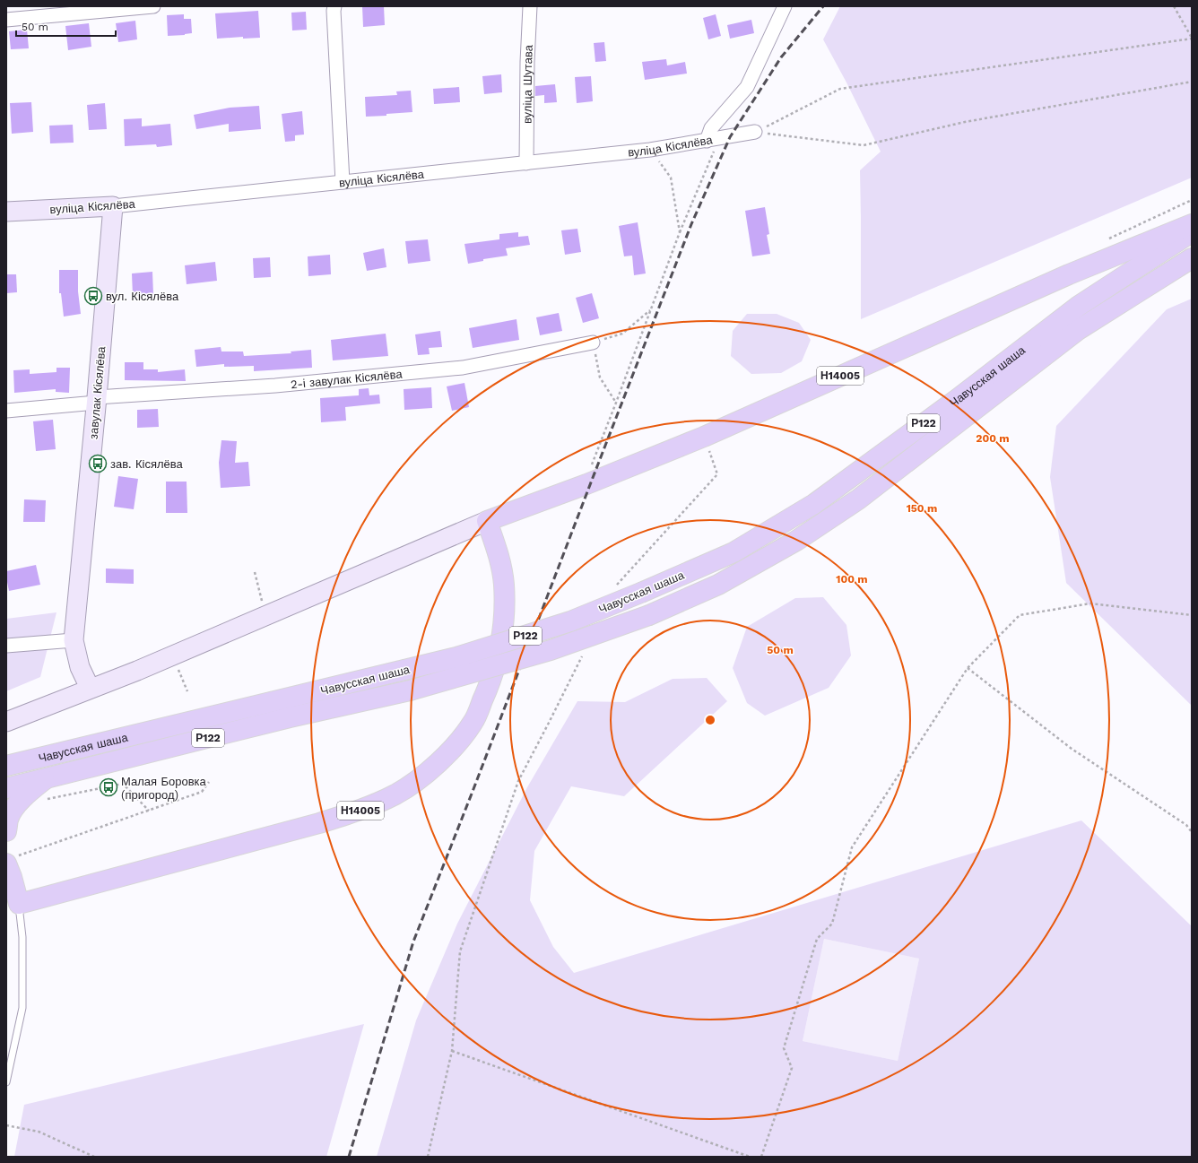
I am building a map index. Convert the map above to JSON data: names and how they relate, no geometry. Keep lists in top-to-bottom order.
{
  "streets": {
    "main road": ["Н14005", "Чавусская шаша", "Р122"],
    "street": [
      "вуліца Шутава",
      "вуліца Кісялёва",
      "2-і завулак Кісялёва",
      "завулак Кісялёва"
    ]
  },
  "crossings": [
    ["вуліца Шутава", "вуліца Кісялёва"],
    ["вуліца Кісялёва", "завулак Кісялёва"],
    ["Н14005", "завулак Кісялёва"],
    ["2-і завулак Кісялёва", "завулак Кісялёва"]
  ],
  "places": {
    "bus stop": ["вул. Кісялёва", "зав. Кісялёва", "Малая Боровка (пригород)"]
  },
  "scale_bar": "50 m",
  "rings": [
    "200 m",
    "150 m",
    "100 m",
    "50 m"
  ]
}
